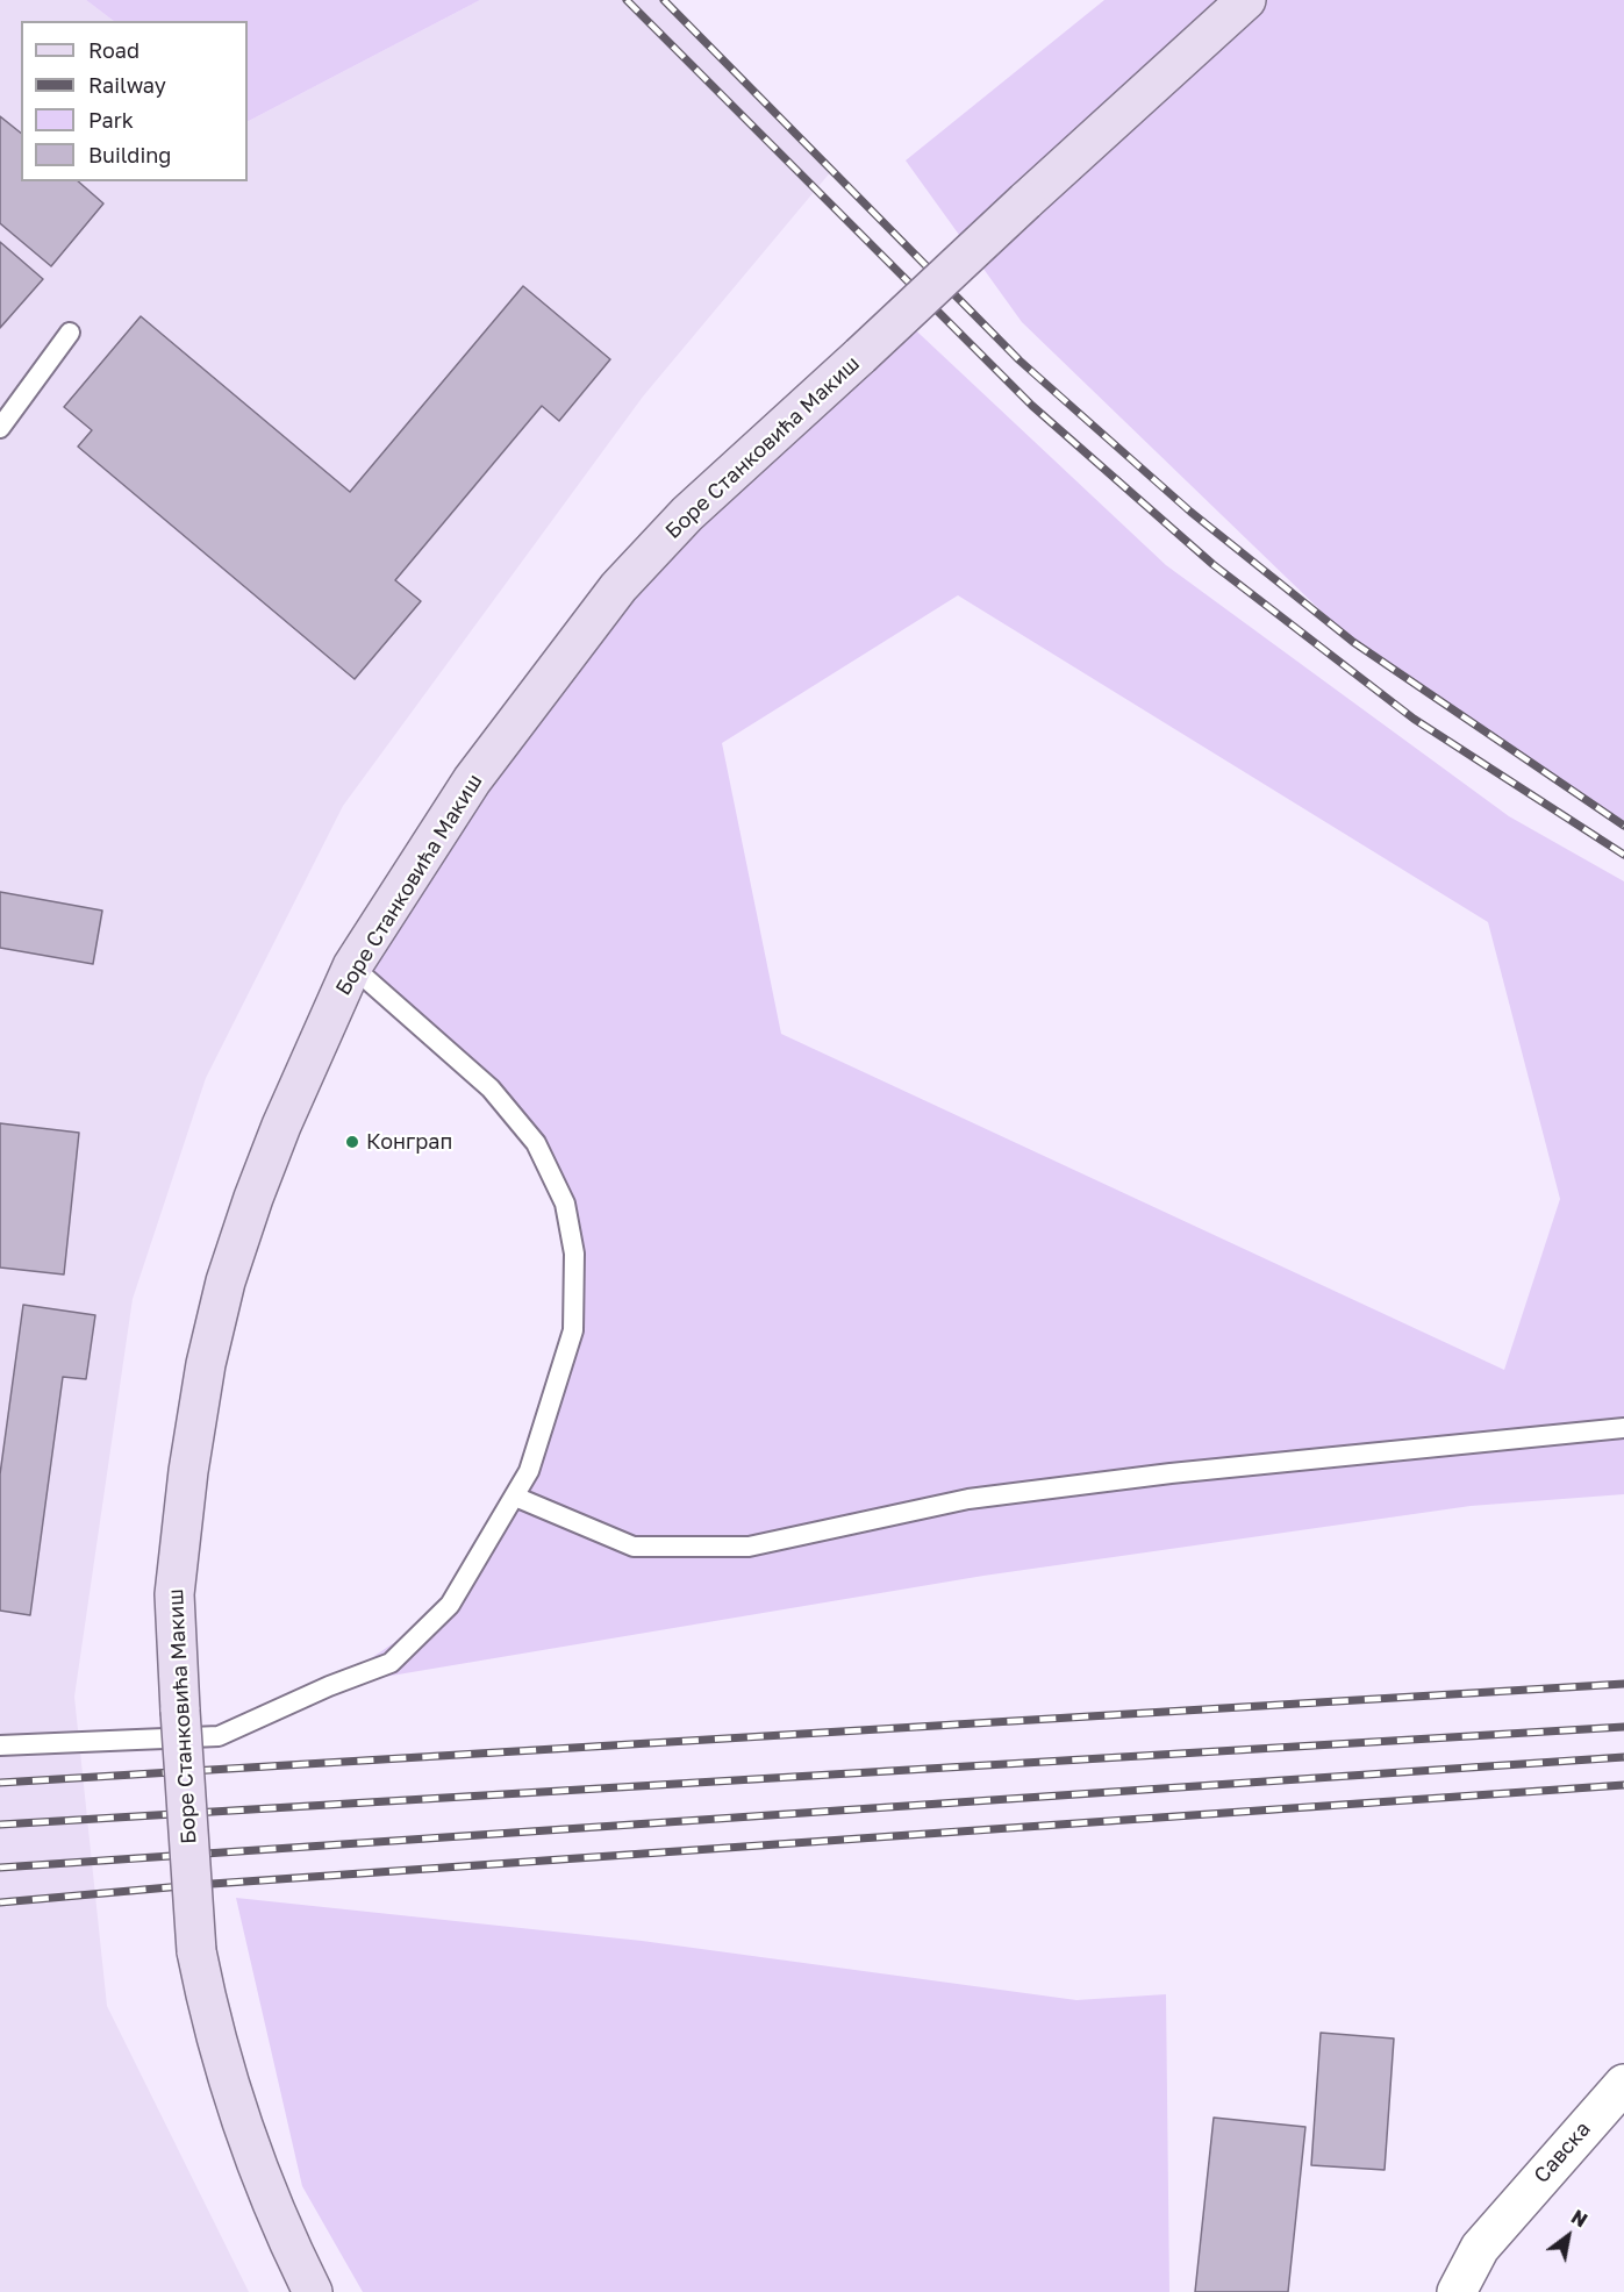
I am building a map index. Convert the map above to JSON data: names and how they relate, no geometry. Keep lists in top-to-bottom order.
{
  "streets": {
    "main road": ["Боре Станковића Макиш"],
    "street": ["Савска"]
  },
  "places": ["Конграп"],
  "legend": [
    "Road",
    "Railway",
    "Park",
    "Building"
  ],
  "north": "top right"
}
